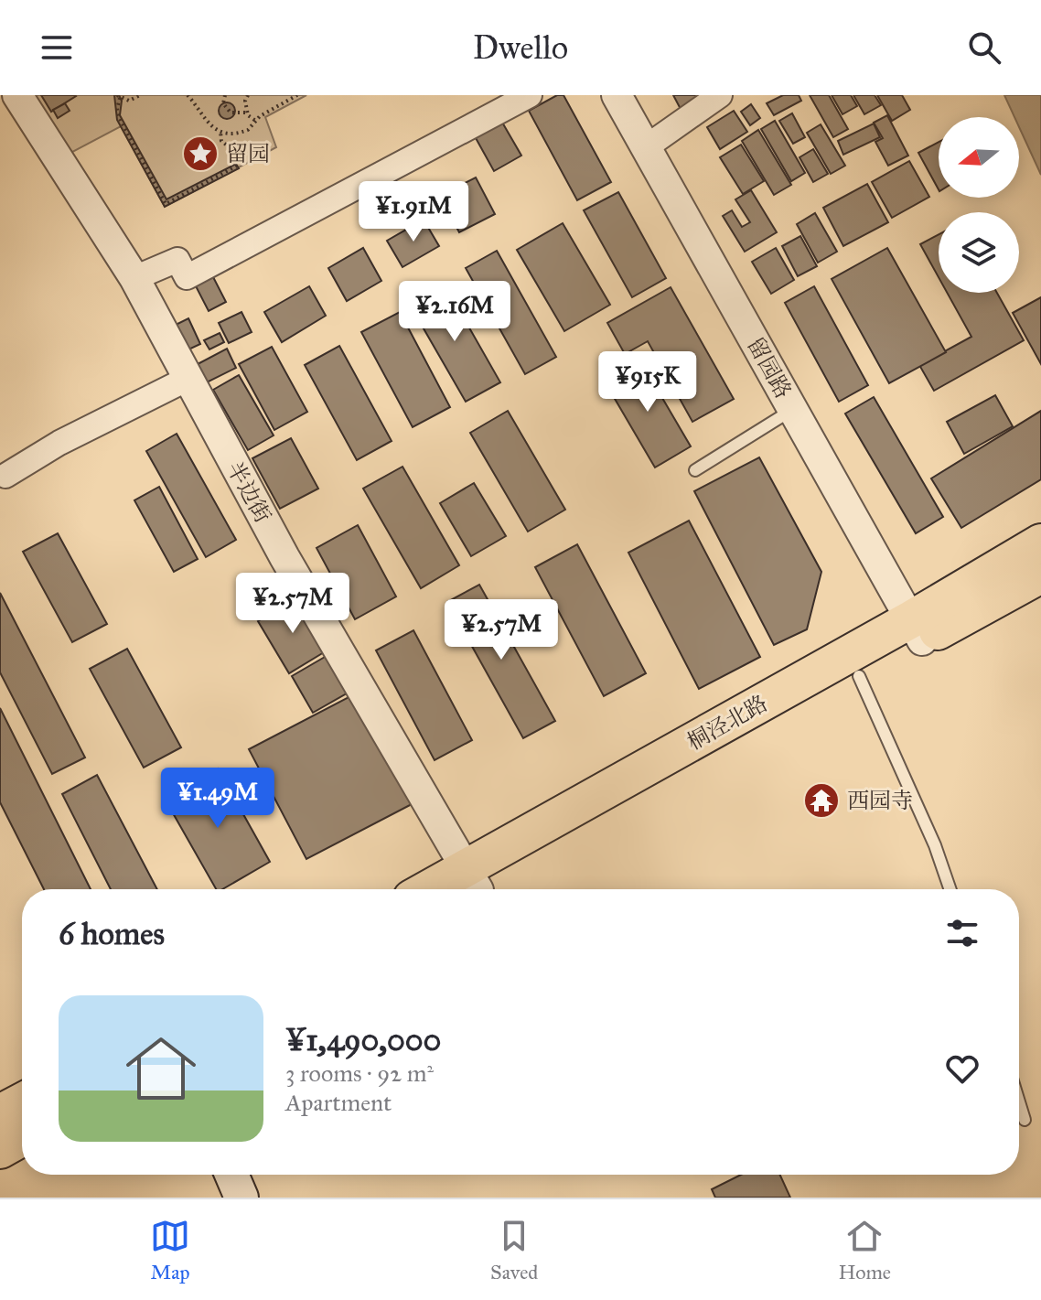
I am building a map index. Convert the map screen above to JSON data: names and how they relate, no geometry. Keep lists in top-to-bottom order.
{
  "streets": {
    "main road": ["桐泾北路"],
    "street": ["留园路", "半边街"]
  },
  "crossings": [
    ["留园路", "桐泾北路"],
    ["半边街", "桐泾北路"]
  ],
  "places": {
    "place": ["留园"],
    "temple": ["西园寺"]
  },
  "north": "left",
  "page": {
    "header": "Dwello",
    "price": [
      "¥1.91M",
      "¥2.16M",
      "¥915K",
      "¥2.57M",
      "¥2.57M",
      "¥1.49M"
    ],
    "heading": "6 homes",
    "list": [
      {
        "name": "¥1,490,000",
        "note": "3 rooms · 92 m² · Apartment"
      }
    ],
    "tabs": ["Map", "Saved", "Home"]
  }
}
